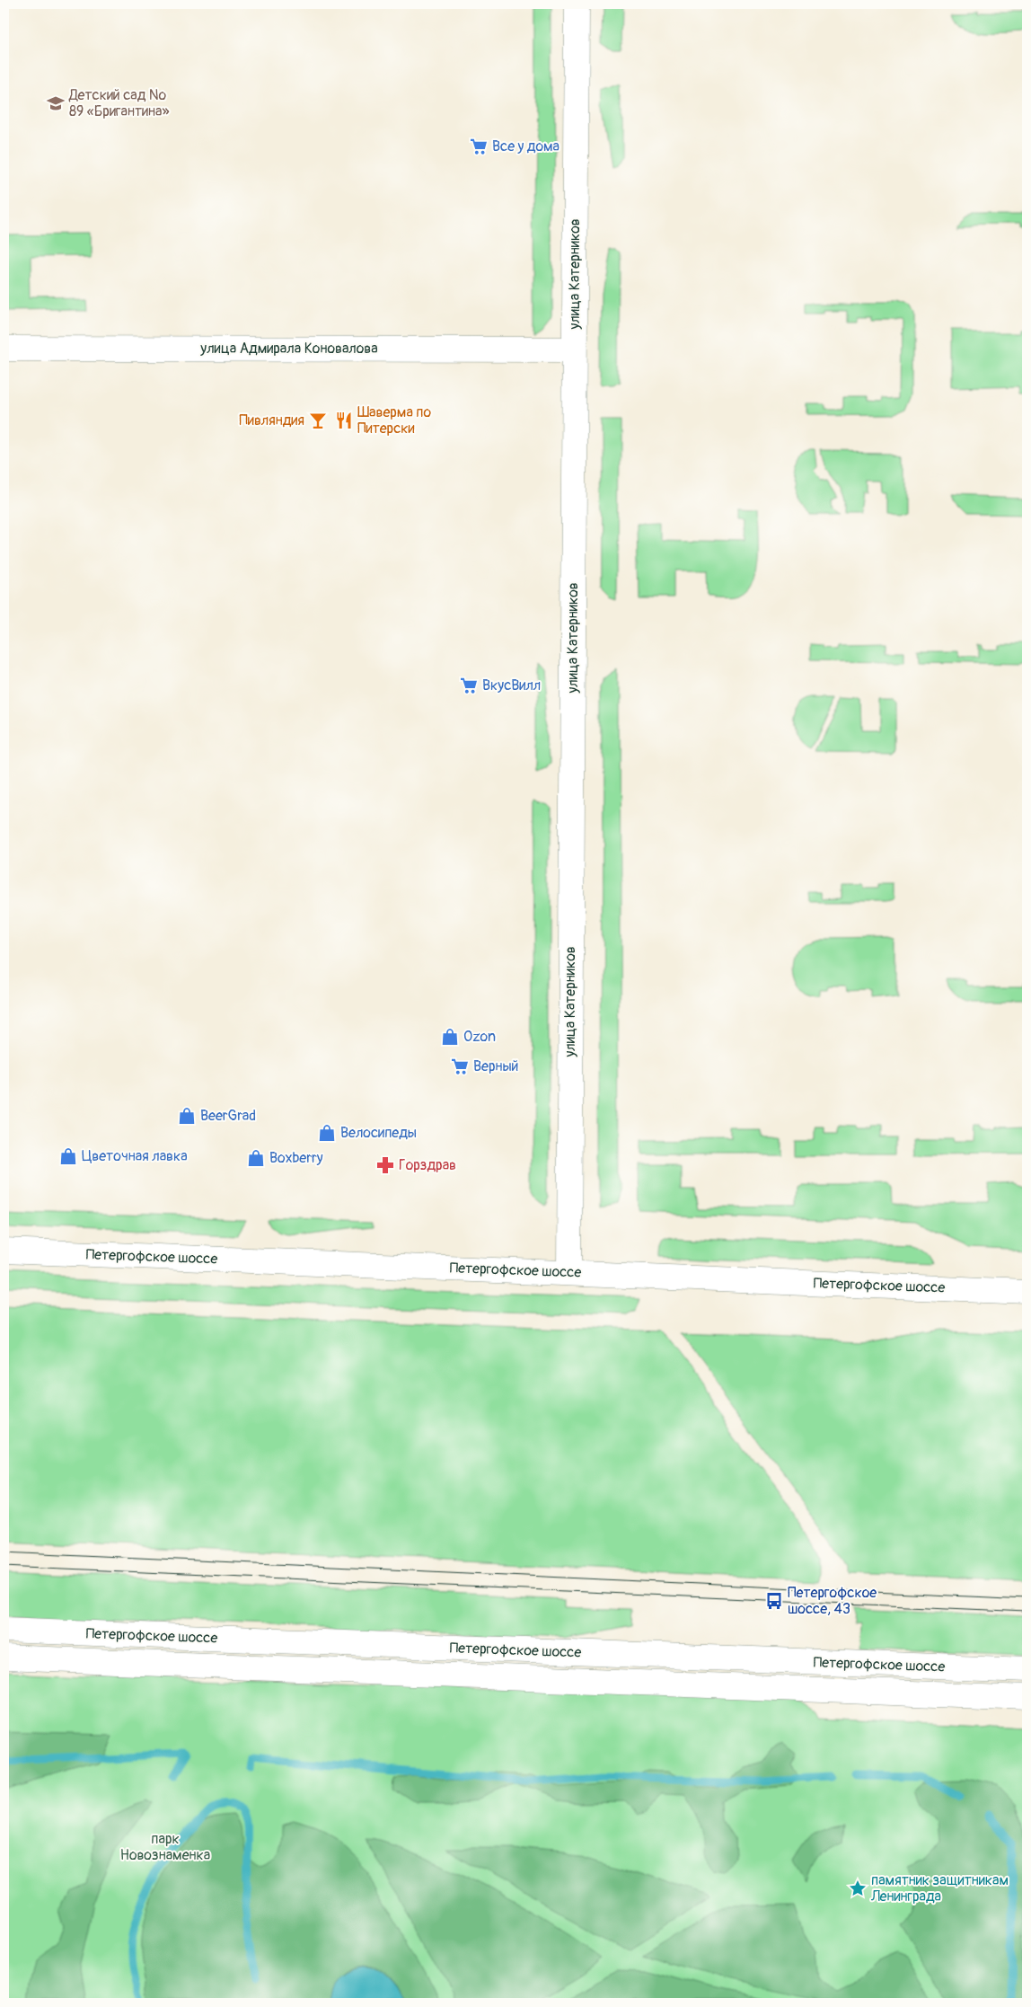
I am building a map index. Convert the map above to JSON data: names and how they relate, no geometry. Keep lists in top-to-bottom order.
{
  "streets": {
    "street": ["улица Катерников", "улица Адмирала Коновалова", "Петергофское шоссе"]
  },
  "crossings": [
    ["улица Катерников", "улица Адмирала Коновалова"],
    ["улица Катерников", "Петергофское шоссе"]
  ],
  "parks": ["парк Новознаменка"],
  "places": {
    "school or university": ["Детский сад № 89 «Бригантина»"],
    "supermarket": ["Все у дома", "ВкусВилл", "Верный"],
    "bar": ["Пивляндия"],
    "restaurant": ["Шаверма по Питерски"],
    "shop": [
      "Ozon",
      "BeerGrad",
      "Велосипеды",
      "Цветочная лавка",
      "Boxberry"
    ],
    "pharmacy": ["Горздрав"],
    "bus stop": ["Петергофское шоссе, 43"],
    "place": ["памятник защитникам Ленинграда"]
  }
}
